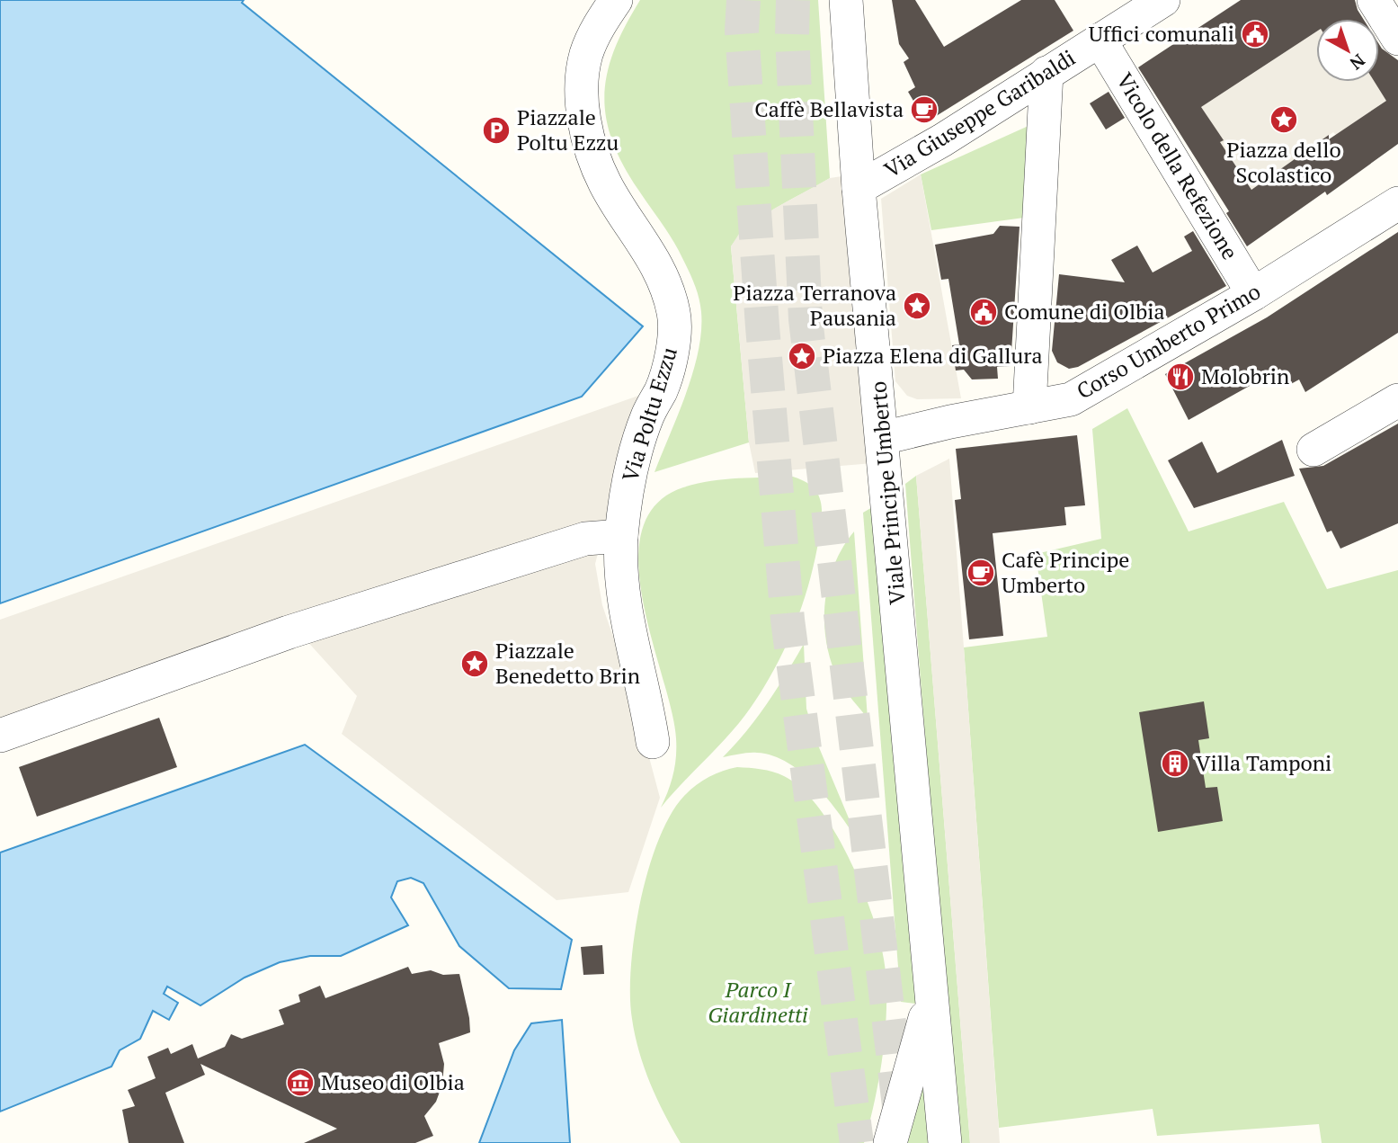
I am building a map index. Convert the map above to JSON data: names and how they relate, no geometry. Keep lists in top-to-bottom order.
{
  "streets": {
    "street": [
      "Via Giuseppe Garibaldi",
      "Vicolo della Refezione",
      "Corso Umberto Primo",
      "Via Poltu Ezzu",
      "Viale Principe Umberto"
    ]
  },
  "crossings": [
    ["Via Giuseppe Garibaldi", "Vicolo della Refezione"],
    ["Via Giuseppe Garibaldi", "Viale Principe Umberto"],
    ["Vicolo della Refezione", "Corso Umberto Primo"],
    ["Corso Umberto Primo", "Viale Principe Umberto"]
  ],
  "parks": ["Parco I Giardinetti"],
  "places": {
    "public building": ["Uffici comunali", "Comune di Olbia"],
    "cafe": ["Caffè Bellavista", "Cafè Principe Umberto"],
    "place": [
      "Piazza dello Scolastico",
      "Piazza Terranova Pausania",
      "Piazza Elena di Gallura",
      "Piazzale Benedetto Brin"
    ],
    "parking": ["Piazzale Poltu Ezzu"],
    "restaurant": ["Molobrin"],
    "building": ["Villa Tamponi"],
    "museum": ["Museo di Olbia"]
  },
  "north": "bottom right"
}
